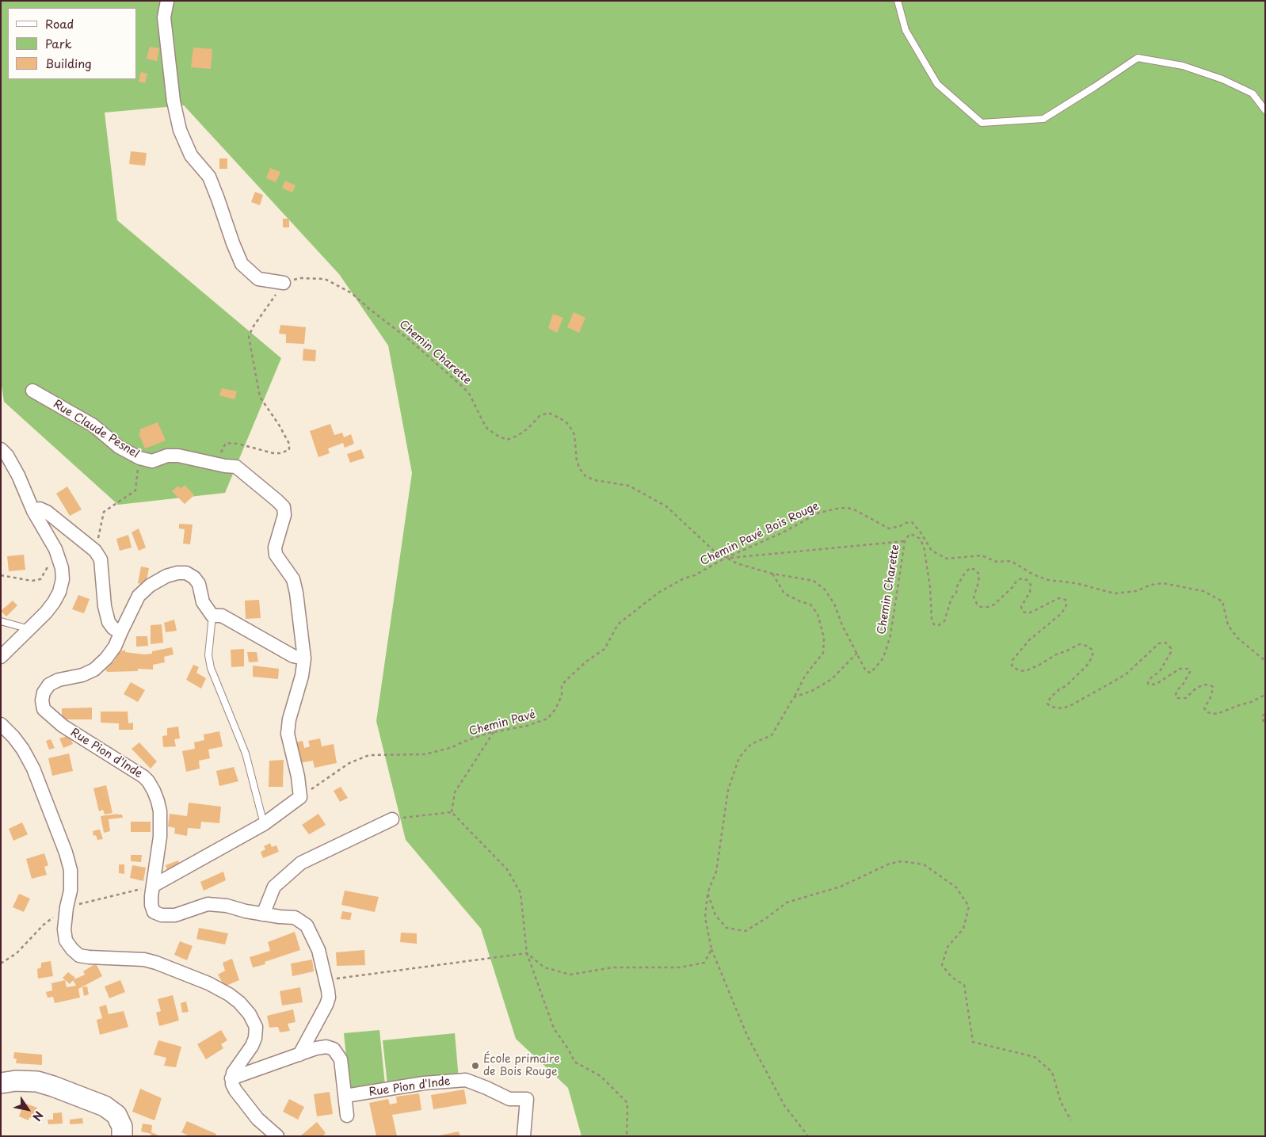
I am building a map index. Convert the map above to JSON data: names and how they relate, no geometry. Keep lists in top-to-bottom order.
{
  "streets": {
    "street": ["Rue Claude Pesnel", "Rue Pion d'Inde"],
    "path": ["Chemin Charette", "Chemin Pavé Bois Rouge", "Chemin Pavé"]
  },
  "crossings": [
    ["Chemin Charette", "Chemin Pavé Bois Rouge"],
    ["Chemin Pavé Bois Rouge", "Chemin Pavé"]
  ],
  "places": ["École primaire de Bois Rouge"],
  "legend": ["Road", "Park", "Building"],
  "north": "bottom right"
}
